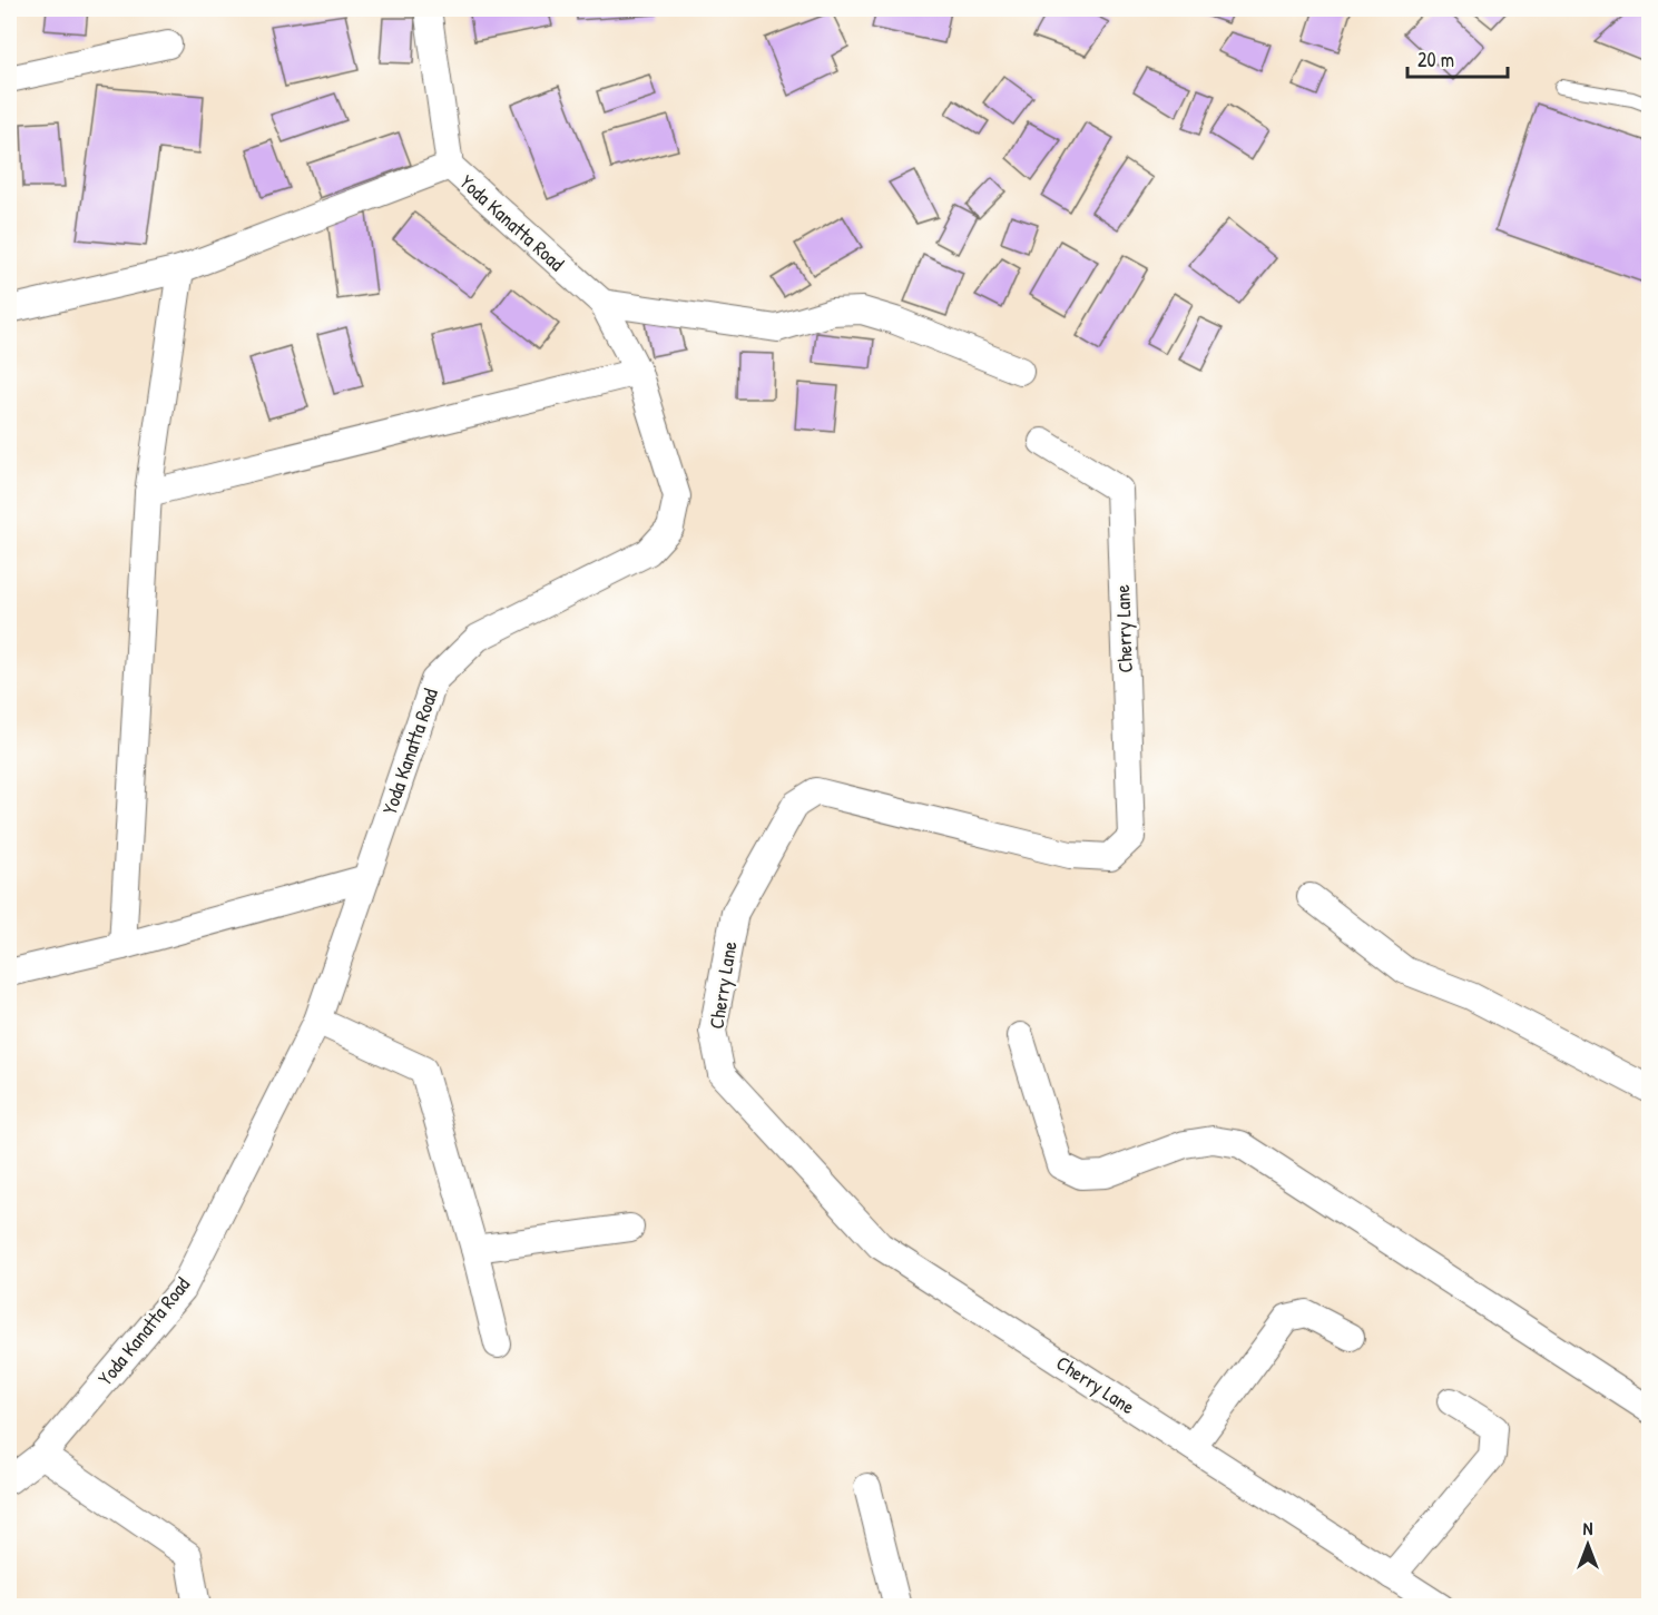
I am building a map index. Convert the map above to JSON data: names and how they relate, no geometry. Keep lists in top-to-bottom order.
{
  "streets": {
    "street": ["Yoda Kanatta Road", "Cherry Lane"]
  },
  "scale_bar": "20 m",
  "north": "top"
}
